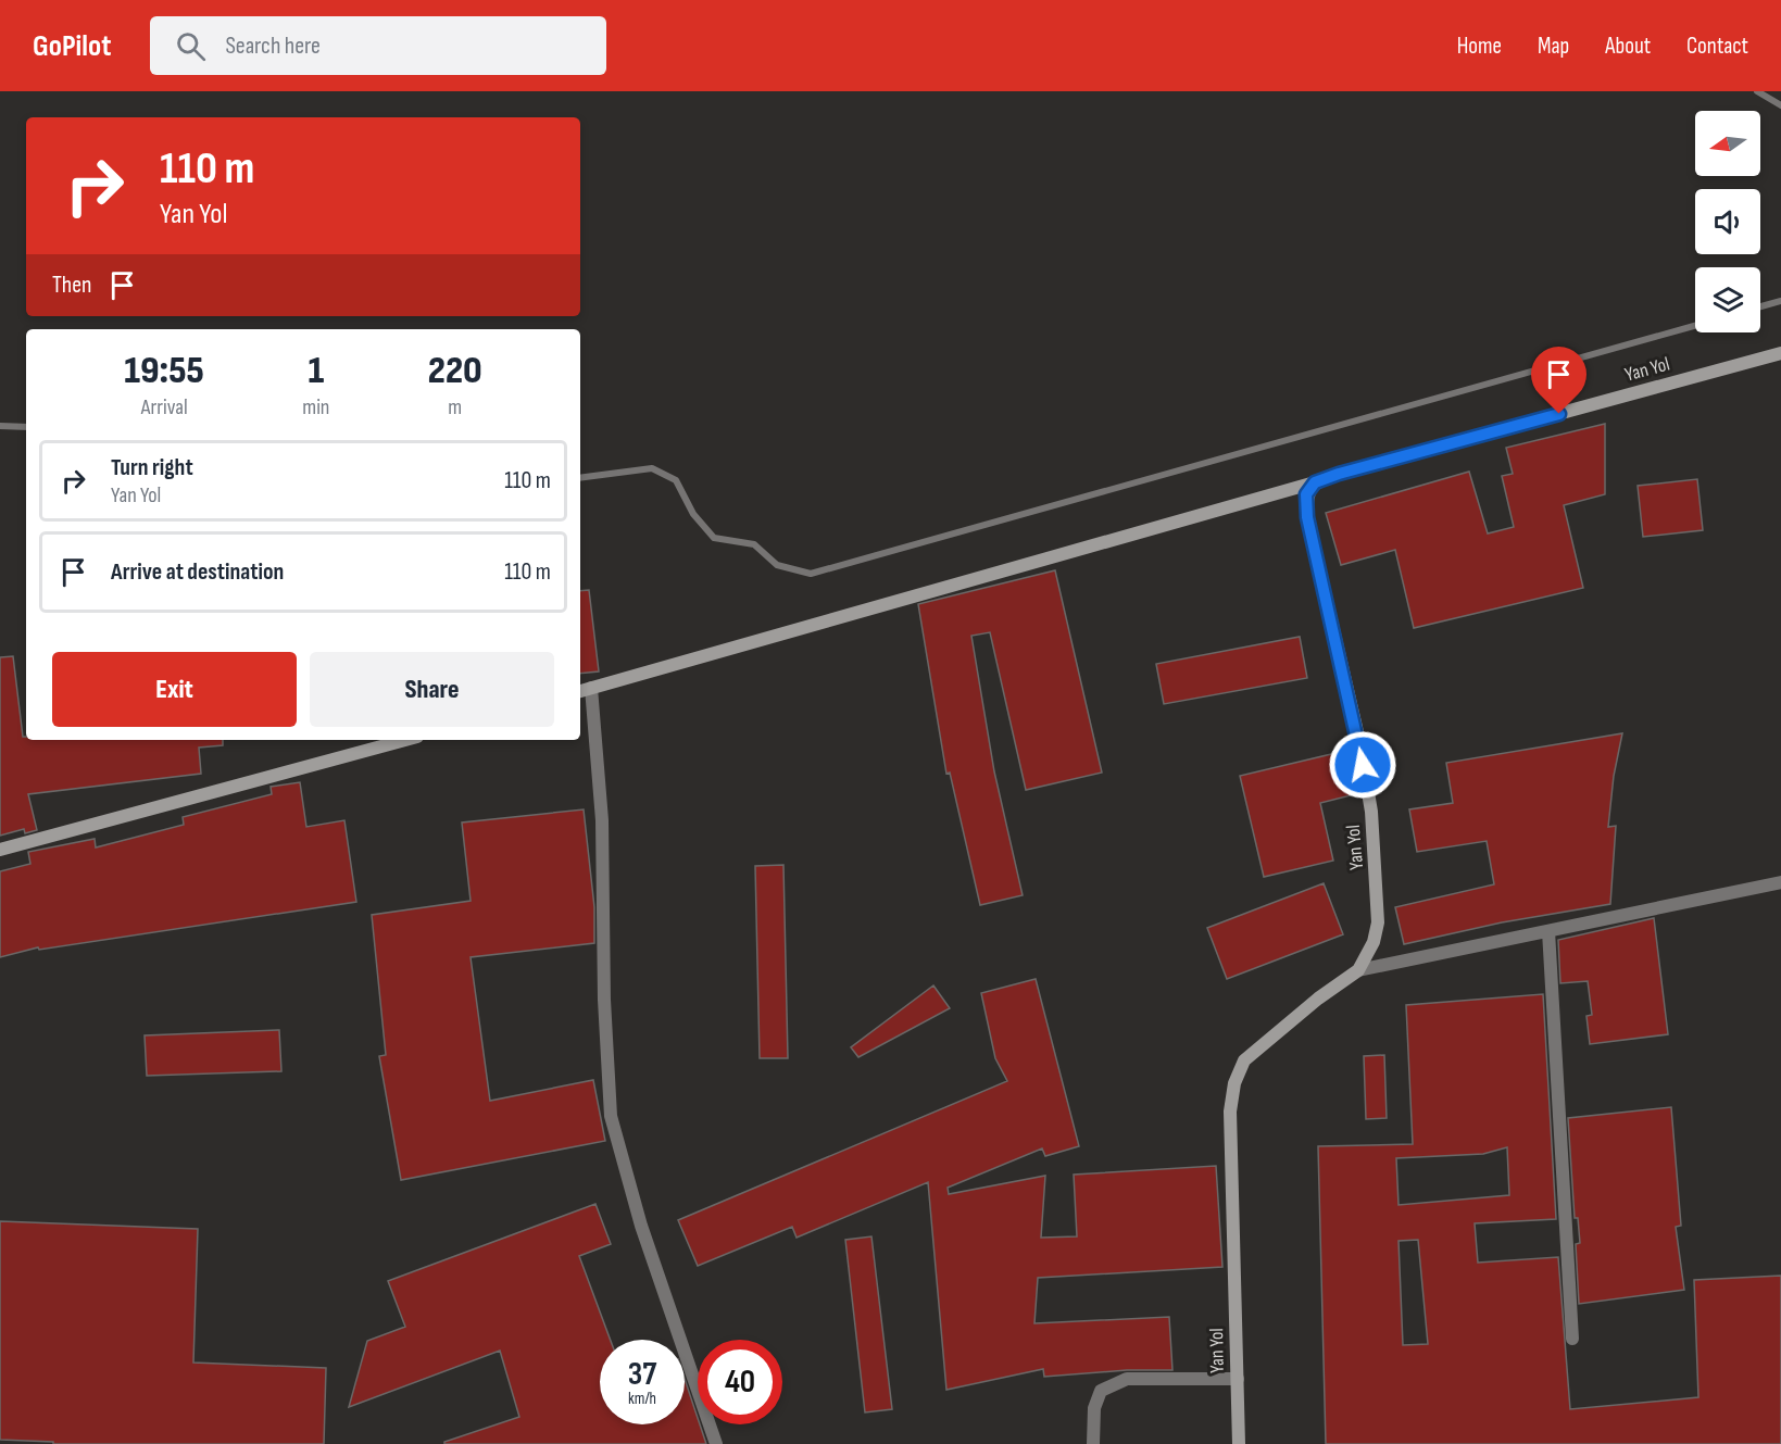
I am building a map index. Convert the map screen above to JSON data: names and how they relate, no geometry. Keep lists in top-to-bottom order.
{
  "streets": {
    "street": ["Yan Yol"]
  },
  "north": "left",
  "page": {
    "header": "GoPilot",
    "search": "Search here",
    "nav": [
      "Home",
      "Map",
      "About",
      "Contact"
    ],
    "turn": ["110 m", "Yan Yol"],
    "then": "Then",
    "eta": [
      "19:55",
      "Arrival",
      "1",
      "min",
      "220",
      "m"
    ],
    "list": [
      {
        "name": "Turn right",
        "note": "Yan Yol",
        "value": "110 m"
      },
      {
        "name": "Arrive at destination",
        "value": "110 m"
      }
    ],
    "buttons": ["Exit", "Share"],
    "speed": "37 km/h",
    "limit": "40"
  }
}
